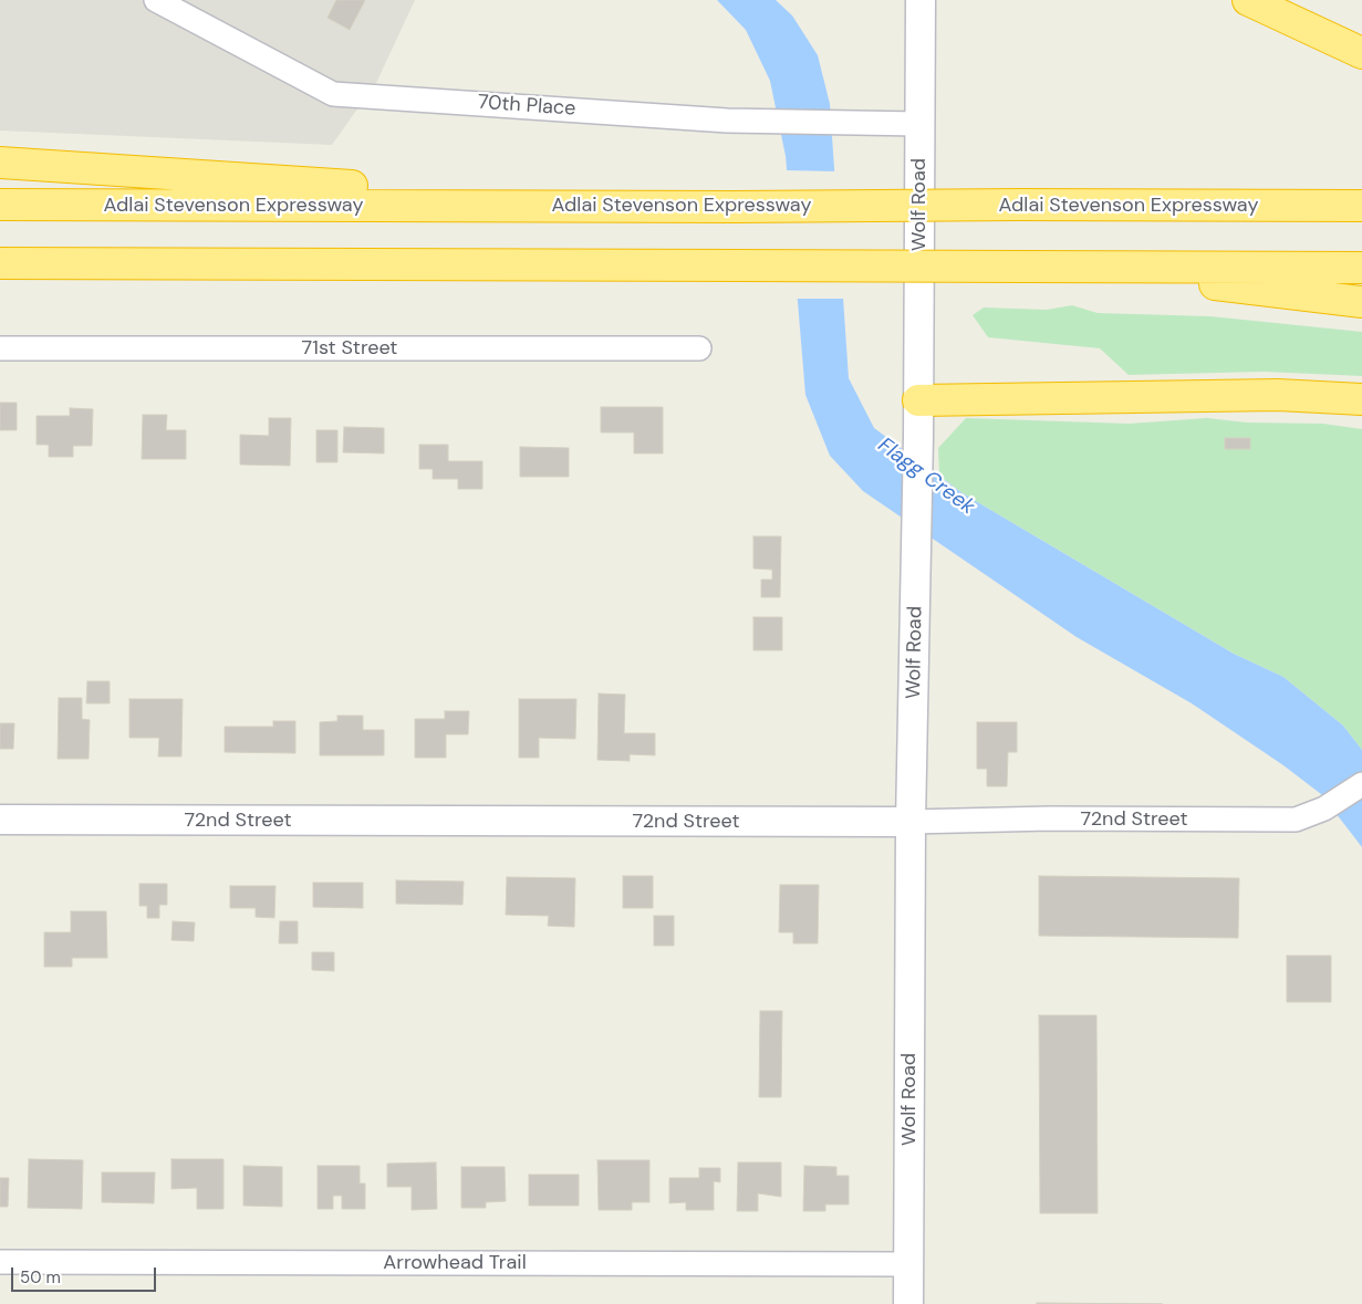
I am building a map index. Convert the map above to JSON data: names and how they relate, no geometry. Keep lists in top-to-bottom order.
{
  "streets": {
    "highway": ["Adlai Stevenson Expressway"],
    "street": [
      "70th Place",
      "Wolf Road",
      "71st Street",
      "72nd Street",
      "Arrowhead Trail"
    ]
  },
  "crossings": [
    ["70th Place", "Wolf Road"],
    ["Wolf Road", "72nd Street"],
    ["Wolf Road", "Arrowhead Trail"]
  ],
  "water": ["Flagg Creek"],
  "scale_bar": "50 m"
}
